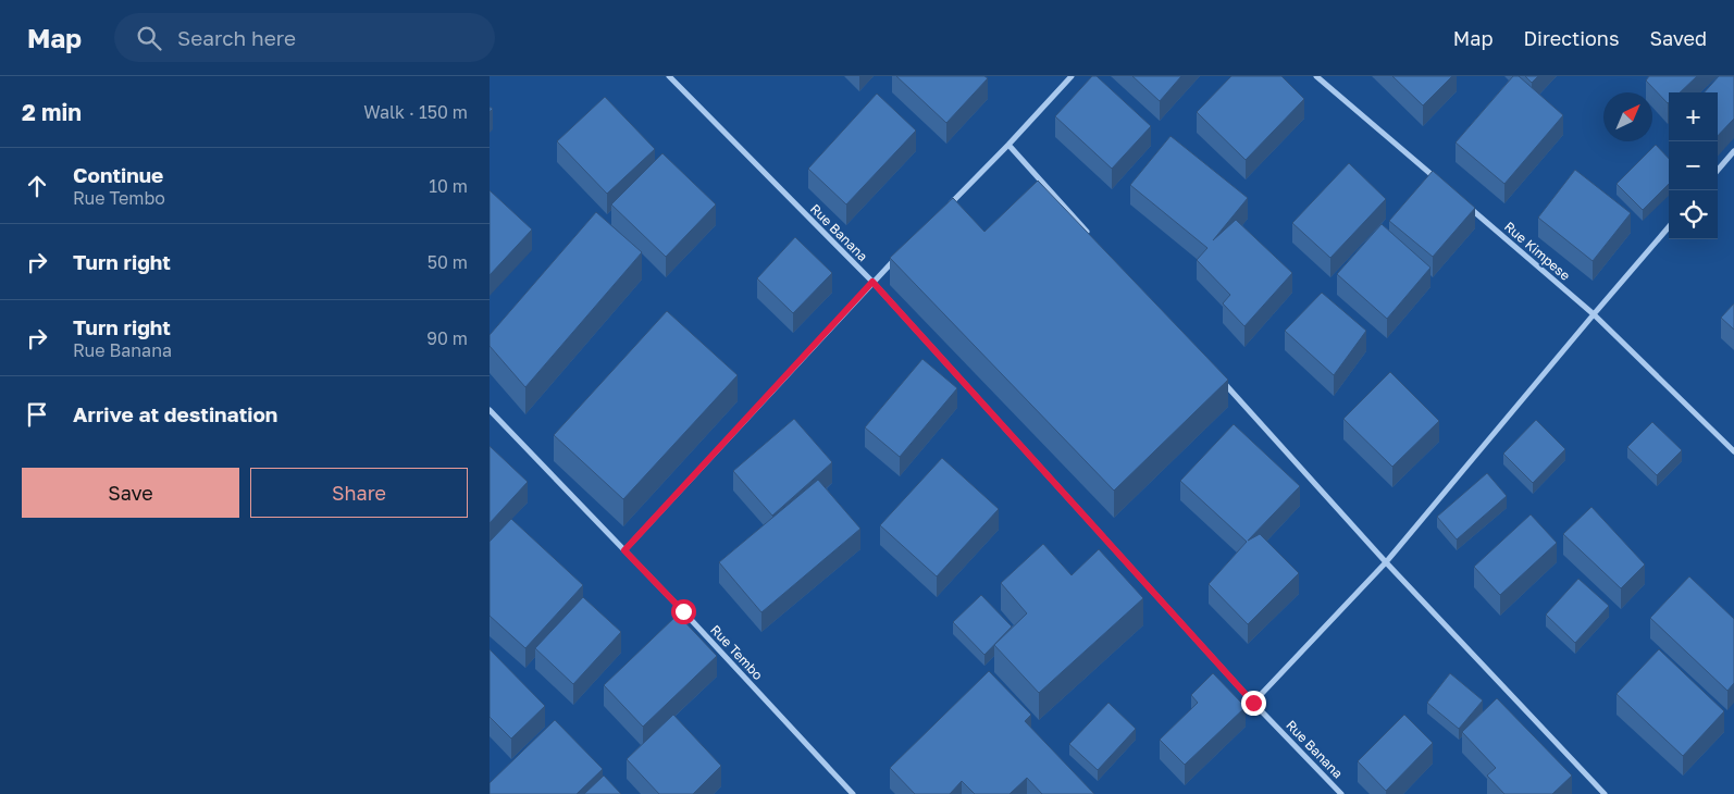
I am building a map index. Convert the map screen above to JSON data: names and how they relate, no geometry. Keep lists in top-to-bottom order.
{
  "streets": {
    "street": ["Rue Banana", "Rue Kimpese", "Rue Tembo"]
  },
  "north": "top right",
  "page": {
    "header": "Map",
    "search": "Search here",
    "nav": ["Map", "Directions", "Saved"],
    "heading": ["2 min", "Walk · 150 m"],
    "map_buttons": ["+", "−"],
    "list": [
      ["Continue", "Rue Tembo", "10 m"],
      ["Turn right", "50 m"],
      ["Turn right", "Rue Banana", "90 m"],
      "Arrive at destination"
    ],
    "buttons": ["Save", "Share"]
  }
}
